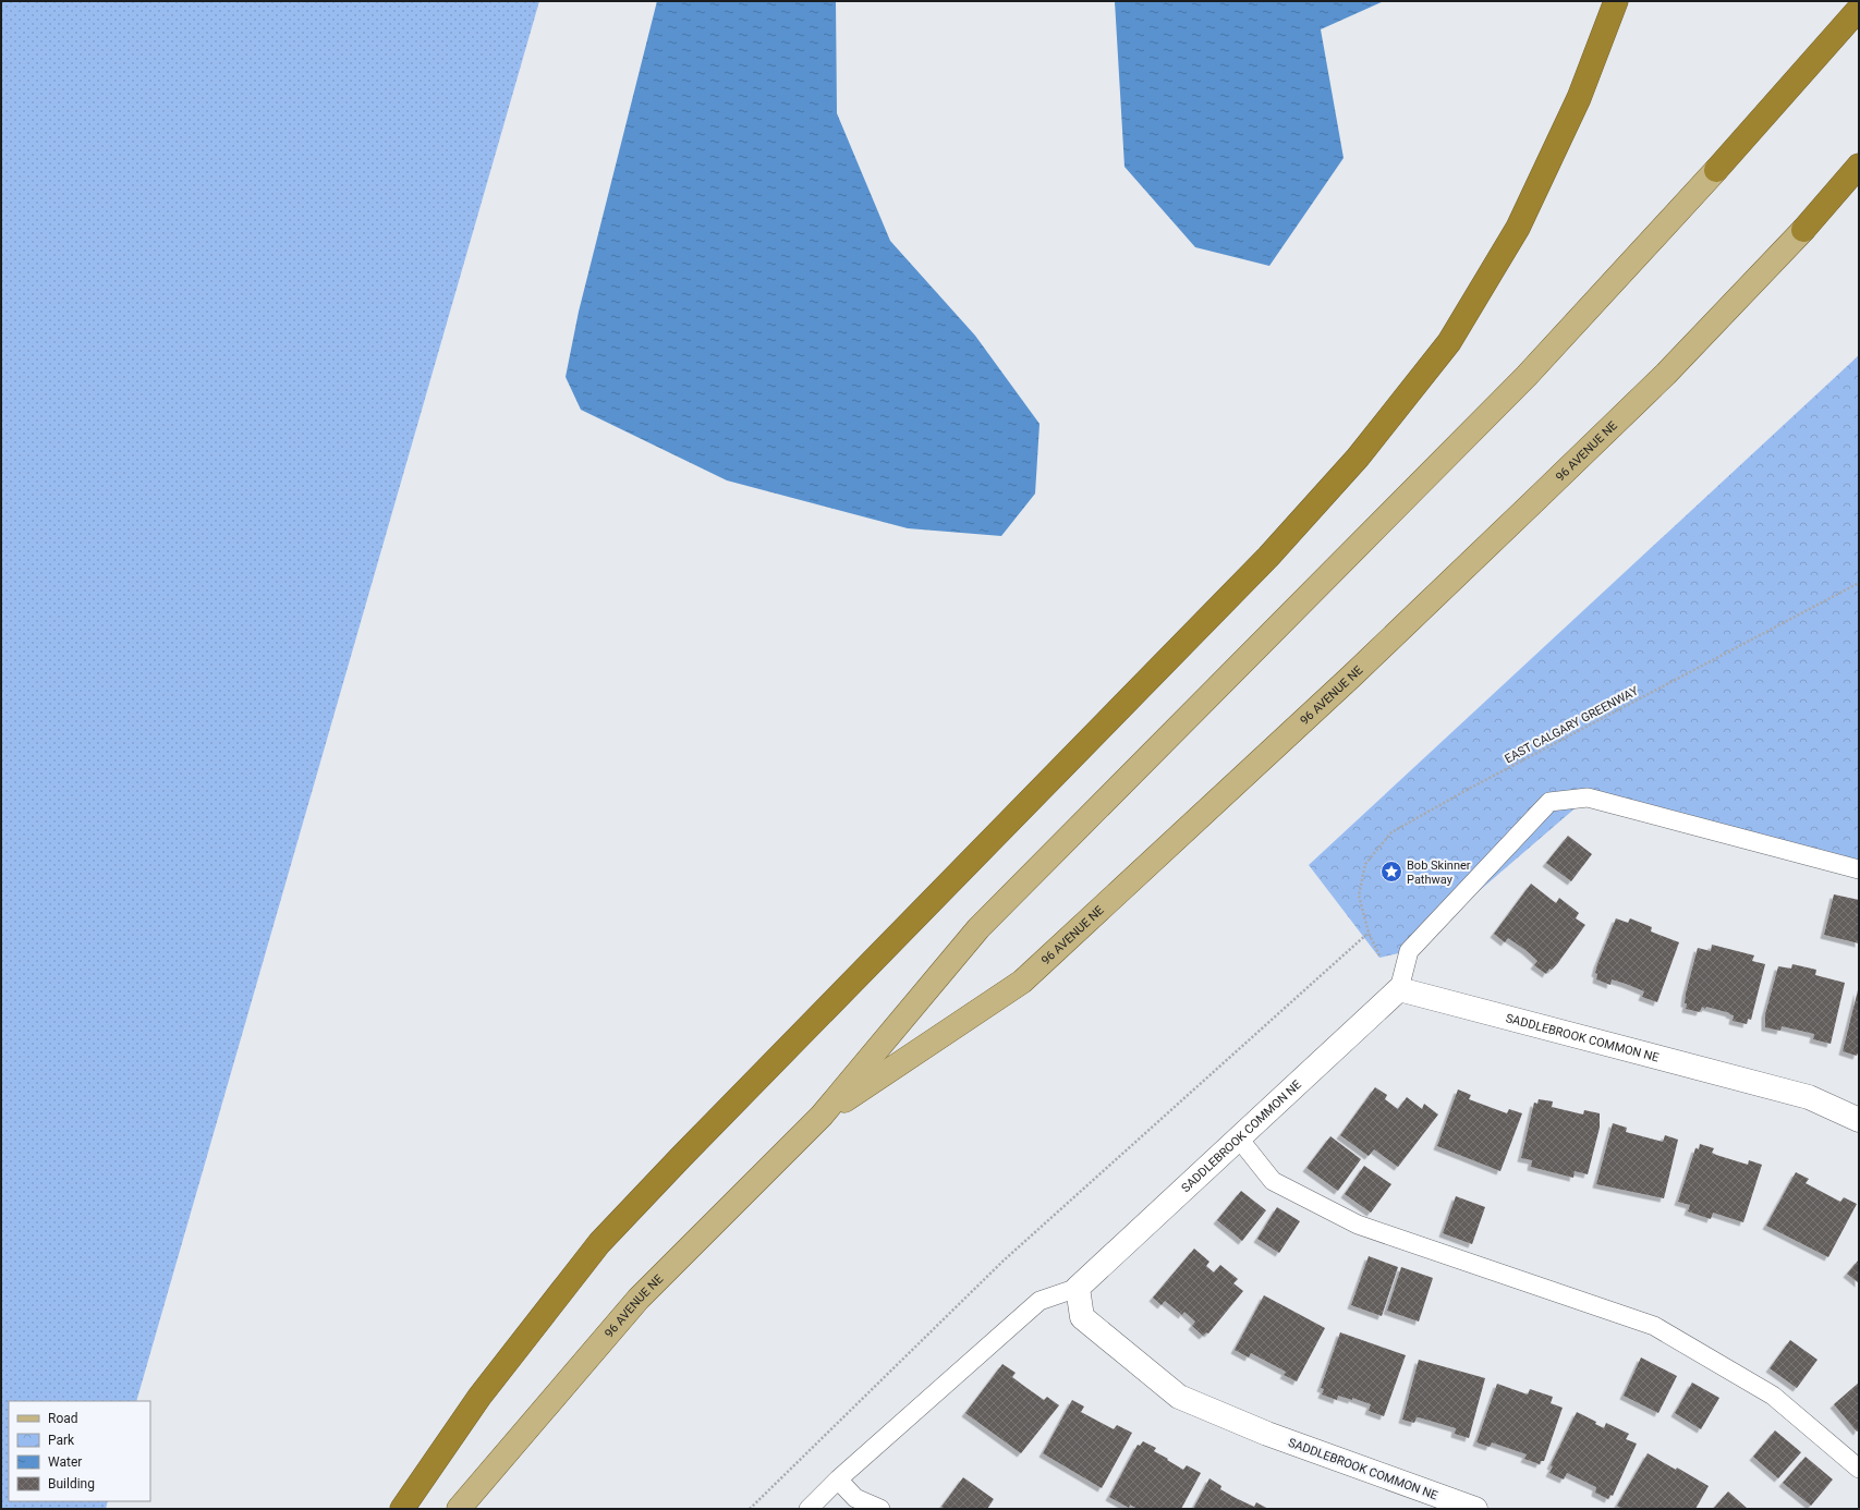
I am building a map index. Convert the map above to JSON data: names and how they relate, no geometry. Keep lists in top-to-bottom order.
{
  "streets": {
    "main road": ["96 AVENUE NE"],
    "street": ["SADDLEBROOK COMMON NE"],
    "path": ["EAST CALGARY GREENWAY"]
  },
  "places": {
    "place": ["Bob Skinner Pathway"]
  },
  "legend": [
    "Road",
    "Park",
    "Water",
    "Building"
  ]
}
